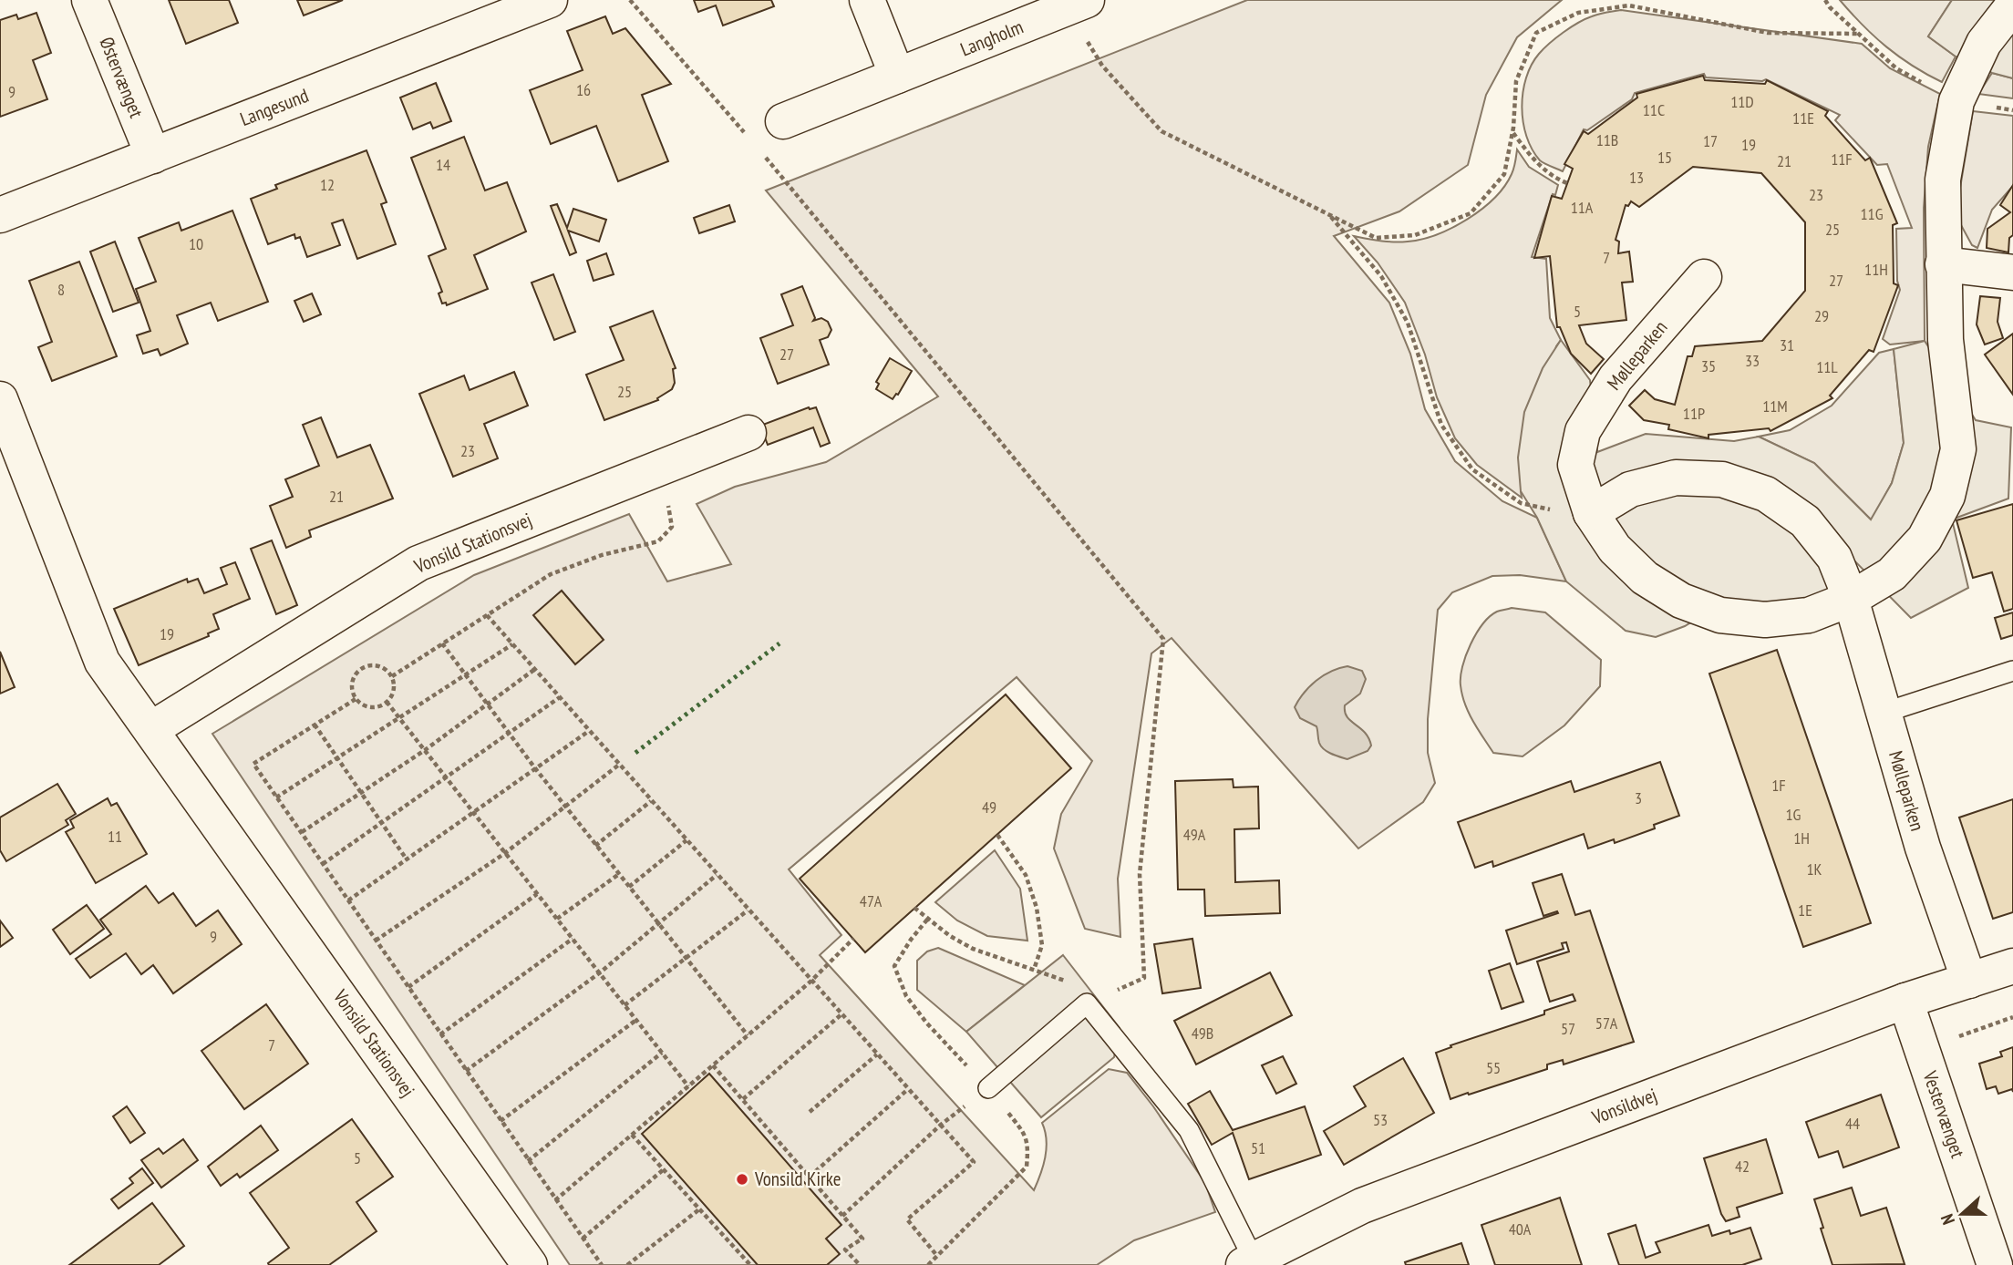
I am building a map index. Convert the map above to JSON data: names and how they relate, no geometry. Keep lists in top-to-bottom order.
{
  "streets": {
    "street": [
      "Langholm",
      "Østervænget",
      "Langesund",
      "Mølleparken",
      "Vonsild Stationsvej",
      "Vonsildvej",
      "Vestervænget"
    ]
  },
  "crossings": [
    ["Østervænget", "Langesund"],
    ["Mølleparken", "Vonsildvej"],
    ["Vonsildvej", "Vestervænget"]
  ],
  "places": ["Vonsild Kirke"],
  "house_numbers": [
    "16",
    "9",
    "11D",
    "11C",
    "11E",
    "11B",
    "17",
    "19",
    "15",
    "11F",
    "21",
    "14",
    "13",
    "12",
    "23",
    "11A",
    "11G",
    "25",
    "10",
    "7",
    "11H",
    "27",
    "8",
    "5",
    "29",
    "31",
    "27",
    "33",
    "35",
    "11L",
    "25",
    "11M",
    "11P",
    "23",
    "21",
    "19",
    "1F",
    "3",
    "49",
    "1G",
    "49A",
    "11",
    "1H",
    "1K",
    "47A",
    "1E",
    "9",
    "57A",
    "57",
    "49B",
    "7",
    "55",
    "53",
    "44",
    "51",
    "5",
    "42",
    "40A"
  ],
  "north": "left"
}
